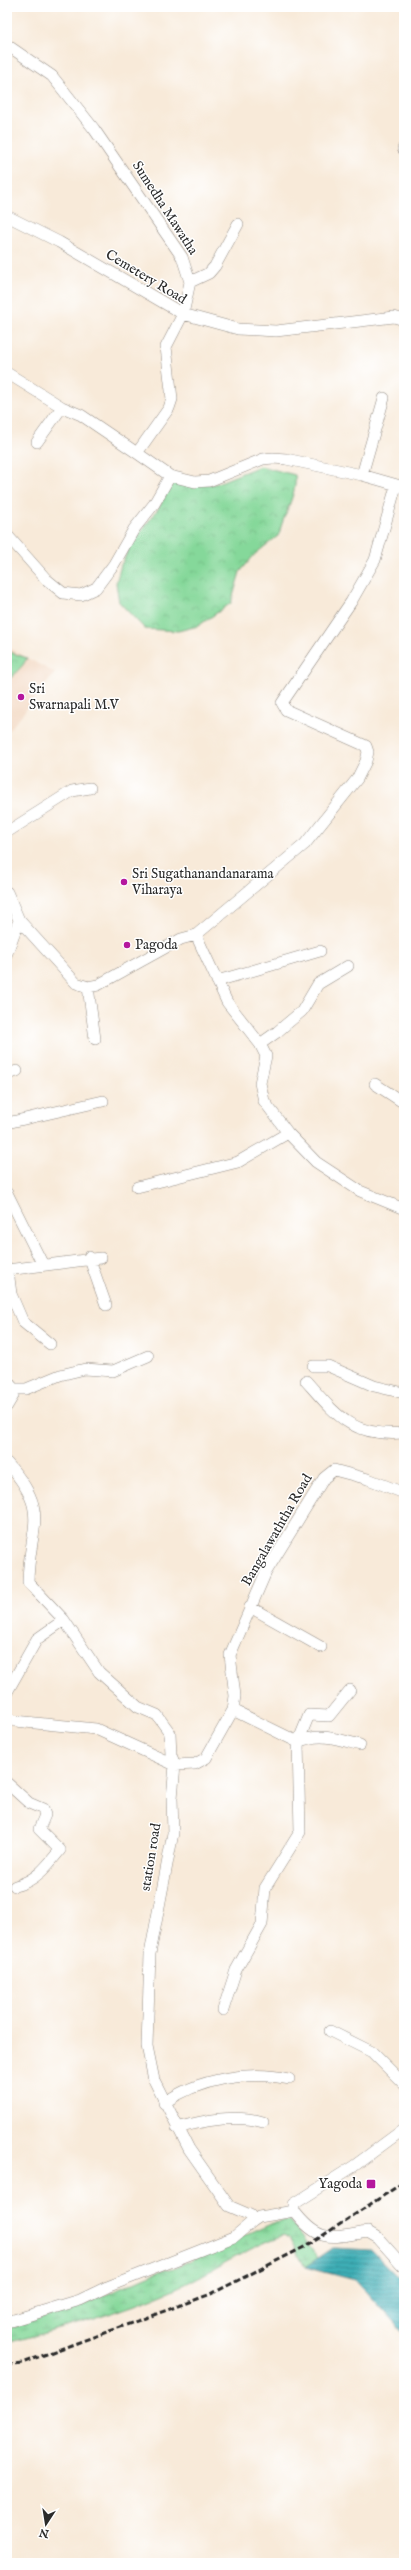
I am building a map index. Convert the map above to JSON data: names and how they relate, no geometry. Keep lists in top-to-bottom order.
{
  "streets": {
    "street": [
      "Sumedha Mawatha",
      "Cemetery Road",
      "Bangalawaththa Road",
      "station road"
    ]
  },
  "crossings": [
    ["Bangalawaththa Road", "station road"]
  ],
  "places": {
    "other": ["Sri Swarnapali M.V", "Sri Sugathanandanarama Viharaya", "Pagoda"],
    "transit": ["Yagoda"]
  },
  "north": "bottom"
}
